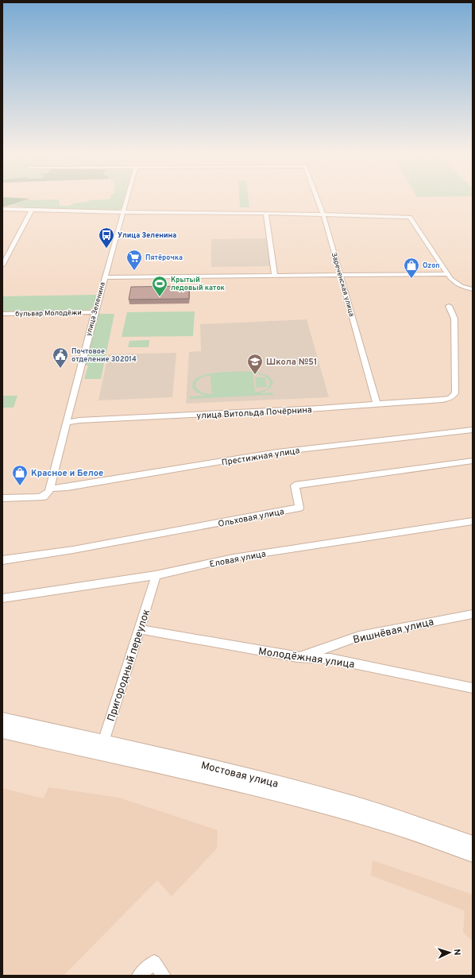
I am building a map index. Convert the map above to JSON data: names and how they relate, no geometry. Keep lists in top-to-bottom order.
{
  "streets": {
    "main road": ["Мостовая улица"],
    "street": [
      "Зареченская улица",
      "улица Зеленина",
      "бульвар Молодёжи",
      "улица Витольда Почёрнина",
      "Престижная улица",
      "Ольховая улица",
      "Еловая улица",
      "Вишнёвая улица",
      "Молодёжная улица",
      "Пригородный переулок"
    ]
  },
  "crossings": [
    ["Зареченская улица", "улица Витольда Почёрнина"],
    ["улица Зеленина", "бульвар Молодёжи"],
    ["улица Зеленина", "улица Витольда Почёрнина"],
    ["улица Зеленина", "Престижная улица"],
    ["Еловая улица", "Пригородный переулок"],
    ["Вишнёвая улица", "Молодёжная улица"],
    ["Молодёжная улица", "Пригородный переулок"],
    ["Пригородный переулок", "Мостовая улица"]
  ],
  "places": {
    "bus stop": ["Улица Зеленина"],
    "supermarket": ["Пятёрочка"],
    "shop": ["Ozon", "Красное и Белое"],
    "sports": ["Крытый ледовый каток"],
    "public building": ["Почтовое отделение 302014"],
    "school or university": ["Школа №51"]
  },
  "north": "right"
}
